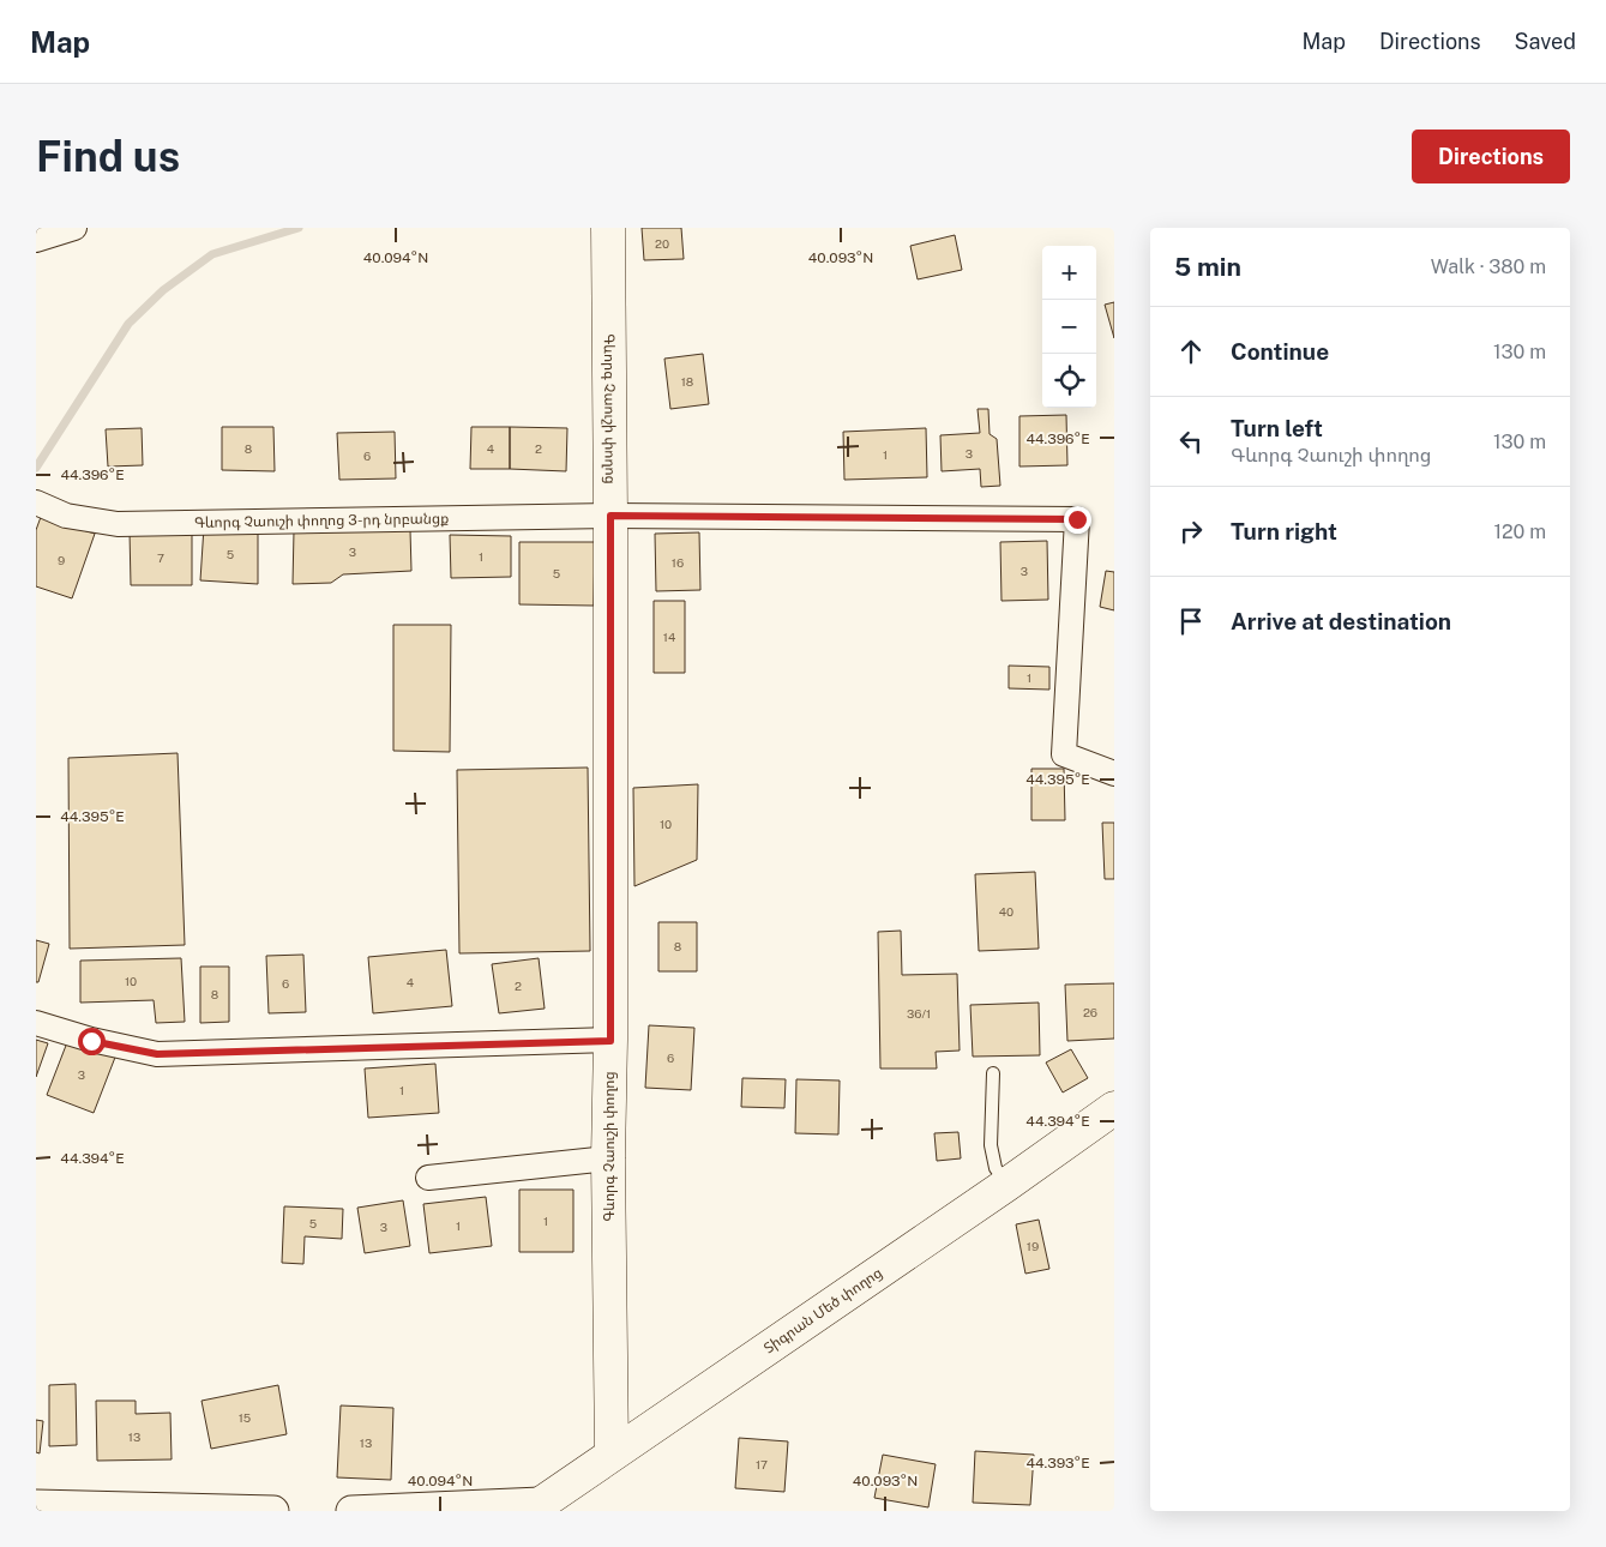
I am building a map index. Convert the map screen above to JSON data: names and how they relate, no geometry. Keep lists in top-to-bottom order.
{
  "streets": {
    "main road": ["Գևորգ Չաուշի փողոց", "Տիգրան Մեծ փողոց"],
    "street": ["Գևորգ Չաուշի փողոց 3-րդ նրբանցք"]
  },
  "crossings": [
    ["Գևորգ Չաուշի փողոց", "Գևորգ Չաուշի փողոց 3-րդ նրբանցք"],
    ["Գևորգ Չաուշի փողոց", "Տիգրան Մեծ փողոց"]
  ],
  "house_numbers": [
    "20",
    "18",
    "8",
    "4",
    "2",
    "3",
    "1",
    "6",
    "3",
    "5",
    "1",
    "7",
    "9",
    "16",
    "3",
    "5",
    "14",
    "1",
    "10",
    "40",
    "8",
    "10",
    "4",
    "6",
    "2",
    "8",
    "26",
    "36/1",
    "6",
    "3",
    "1",
    "1",
    "5",
    "1",
    "3",
    "19",
    "15",
    "13",
    "13",
    "17"
  ],
  "page": {
    "header": "Map",
    "nav": ["Map", "Directions", "Saved"],
    "buttons": "Directions",
    "title": "Find us",
    "heading": ["5 min", "Walk · 380 m"],
    "map_buttons": ["+", "−"],
    "list": [
      ["Continue", "130 m"],
      ["Turn left", "Գևորգ Չաուշի փողոց", "130 m"],
      ["Turn right", "120 m"],
      "Arrive at destination"
    ]
  },
  "coordinates": [
    "40.094°N",
    "40.093°N",
    "44.396°E",
    "44.395°E",
    "44.394°E",
    "44.393°E"
  ]
}
